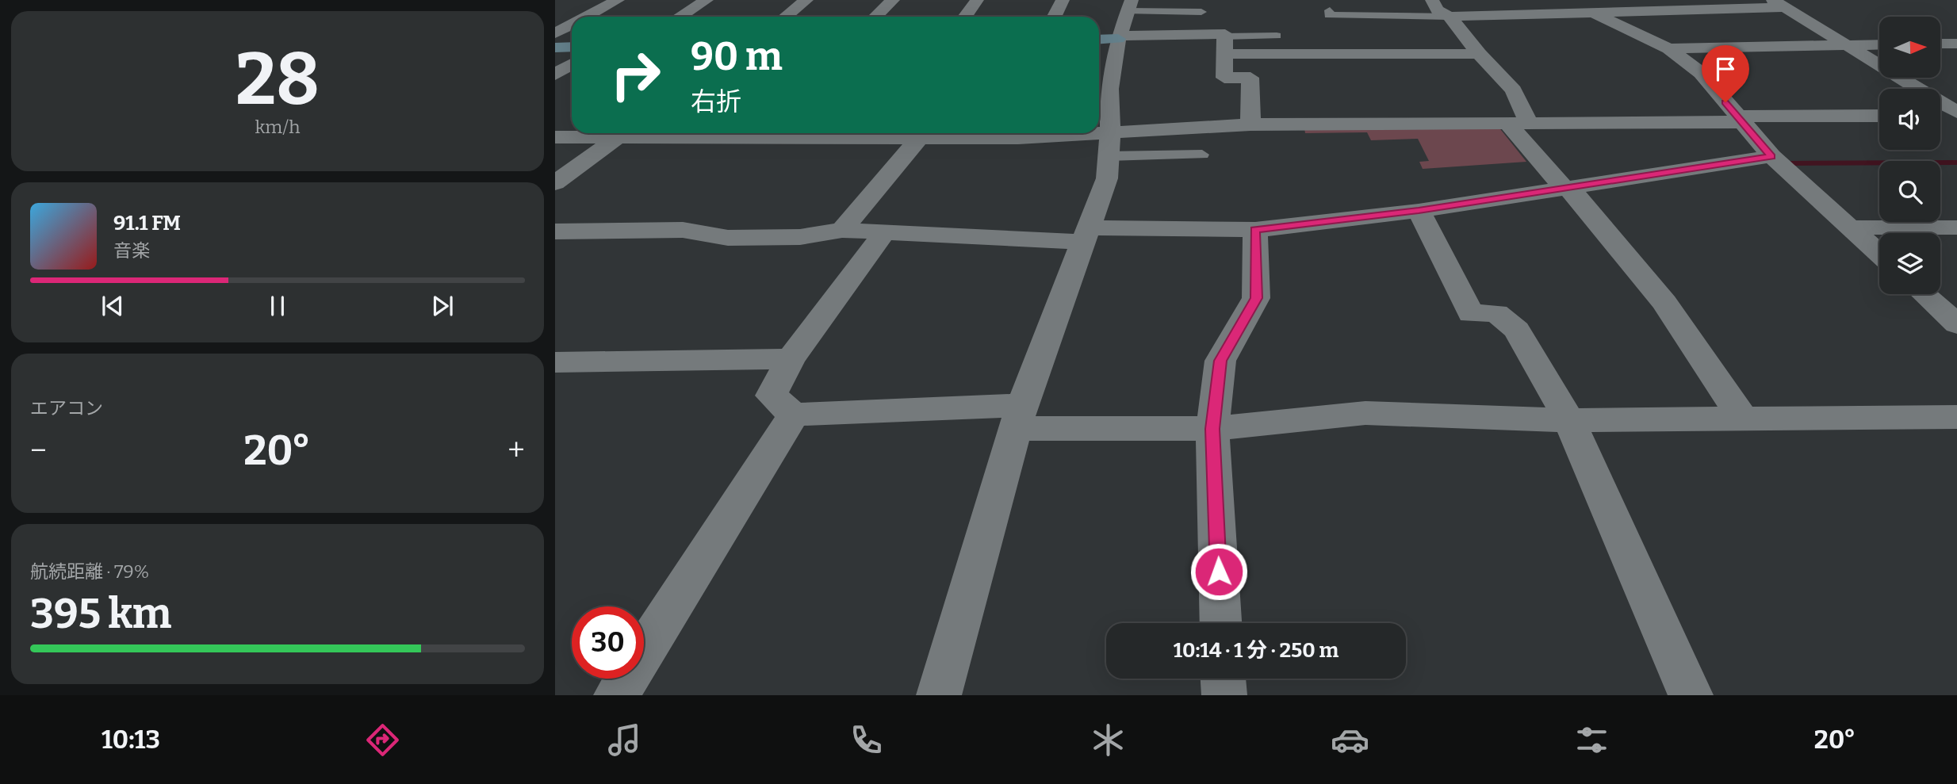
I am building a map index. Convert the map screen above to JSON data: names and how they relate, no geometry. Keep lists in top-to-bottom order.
{
  "north": "right",
  "page": {
    "tile": [
      ["28", "km/h"],
      "エアコン",
      ["航続距離 · 79%", "395 km"]
    ],
    "turn": ["90 m", "右折"],
    "song": ["91.1 FM", "音楽"],
    "heat": ["−", "20°", "+"],
    "limit": "30",
    "trip": "10:14 · 1 分 · 250 m",
    "tabs": ["10:13", "20°"]
  }
}
